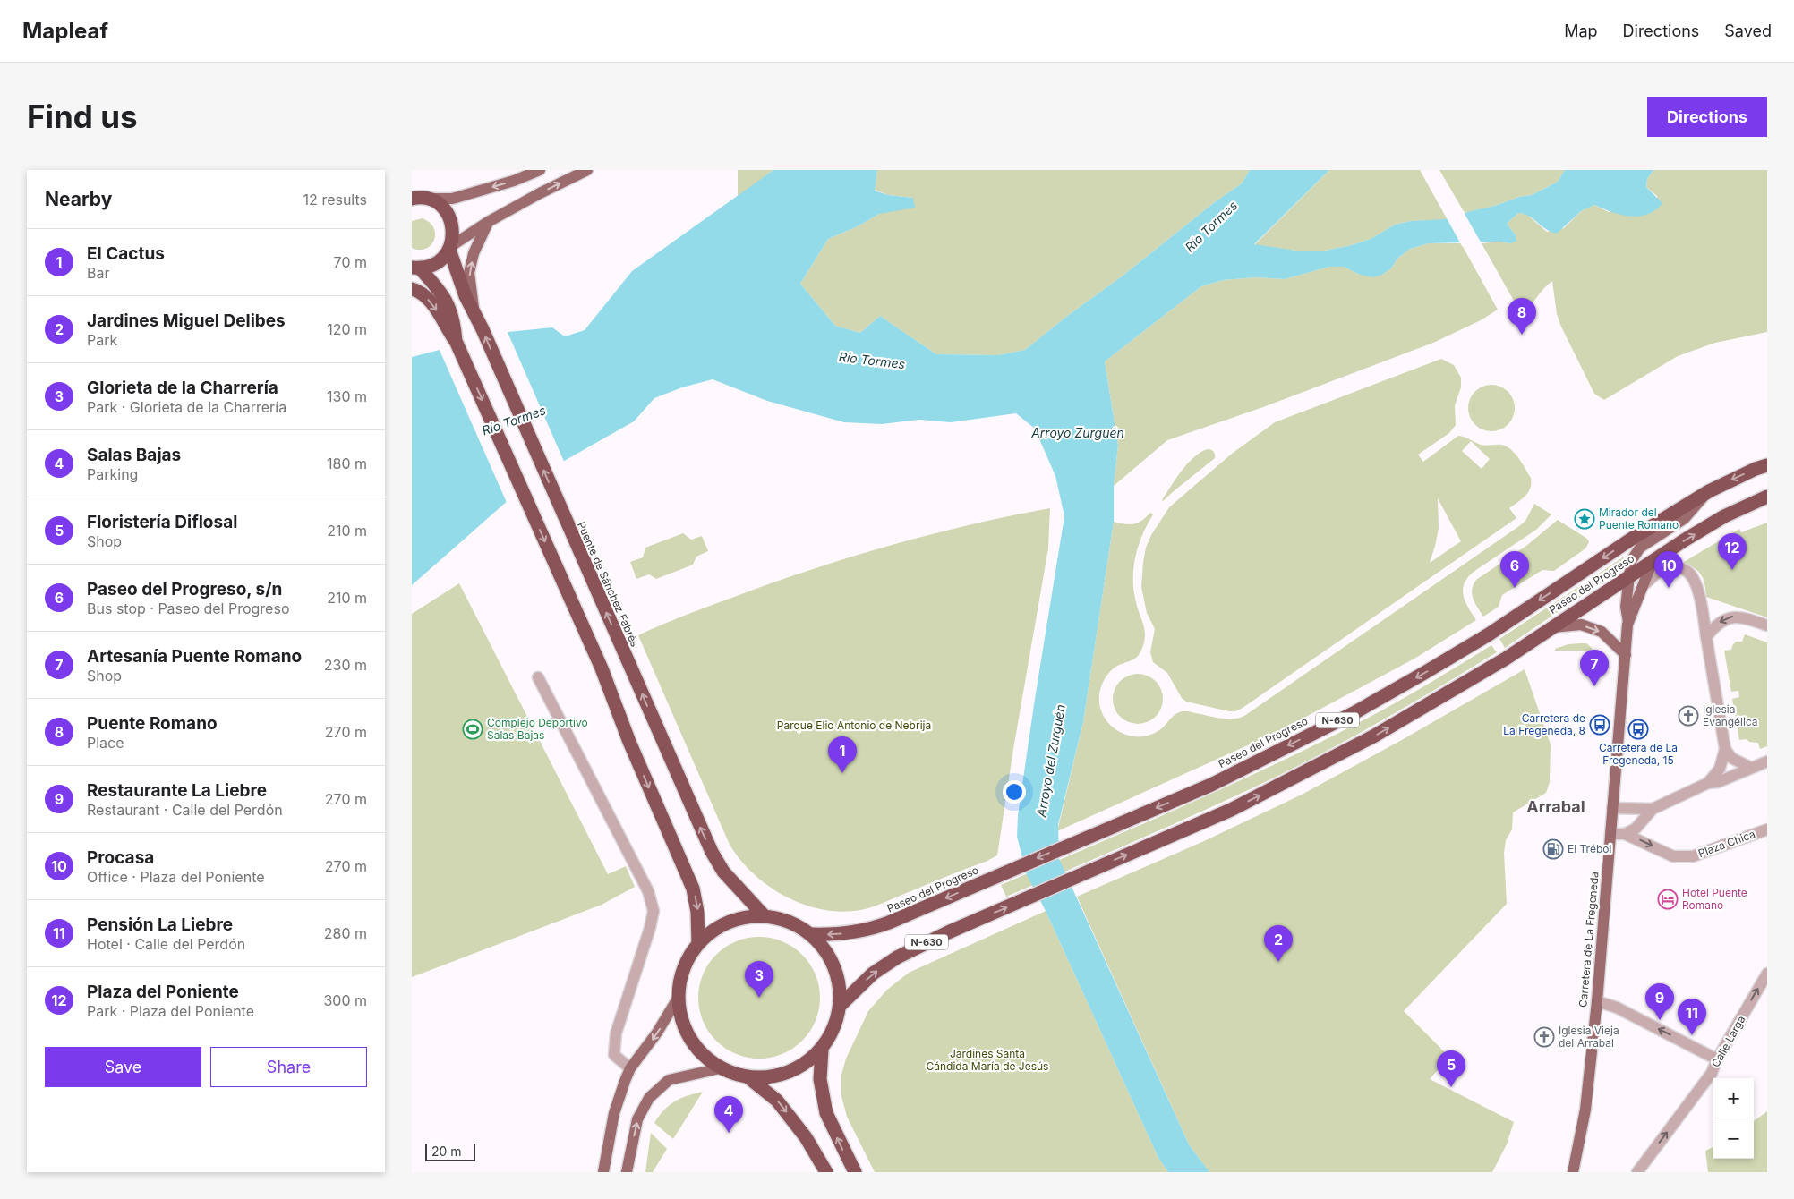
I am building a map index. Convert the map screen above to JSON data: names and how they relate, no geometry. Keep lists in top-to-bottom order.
{
  "streets": {
    "highway": ["Puente de Sánchez Fabrés", "Paseo del Progreso", "N-630"],
    "main road": ["Carretera de La Fregeneda"],
    "street": ["Plaza Chica", "Calle Larga"]
  },
  "crossings": [
    ["Paseo del Progreso", "Carretera de La Fregeneda"],
    ["Plaza Chica", "Carretera de La Fregeneda"]
  ],
  "one_way": ["Calle Larga"],
  "districts": ["Arrabal"],
  "water": ["Río Tormes", "Arroyo Zurguén", "Arroyo del Zurguén"],
  "parks": ["Parque Elio Antonio de Nebrija", "Jardines Santa Cándida María de Jesús"],
  "places": {
    "place": ["Mirador del Puente Romano"],
    "church": ["Iglesia Evangélica", "Iglesia Vieja del Arrabal"],
    "bus stop": ["Carretera de La Fregeneda, 8", "Carretera de La Fregeneda, 15"],
    "sports": ["Complejo Deportivo Salas Bajas"],
    "fuel station": ["El Trébol"],
    "hotel": ["Hotel Puente Romano"]
  },
  "scale_bar": "20 m",
  "page": {
    "header": "Mapleaf",
    "nav": ["Map", "Directions", "Saved"],
    "buttons": [
      "Directions",
      ["Save", "Share"]
    ],
    "title": "Find us",
    "heading": ["Nearby", "12 results"],
    "list": [
      {
        "mark": "1",
        "name": "El Cactus",
        "note": "Bar",
        "value": "70 m"
      },
      {
        "mark": "2",
        "name": "Jardines Miguel Delibes",
        "note": "Park",
        "value": "120 m"
      },
      {
        "mark": "3",
        "name": "Glorieta de la Charrería",
        "note": "Park · Glorieta de la Charrería",
        "value": "130 m"
      },
      {
        "mark": "4",
        "name": "Salas Bajas",
        "note": "Parking",
        "value": "180 m"
      },
      {
        "mark": "5",
        "name": "Floristería Diflosal",
        "note": "Shop",
        "value": "210 m"
      },
      {
        "mark": "6",
        "name": "Paseo del Progreso, s/n",
        "note": "Bus stop · Paseo del Progreso",
        "value": "210 m"
      },
      {
        "mark": "7",
        "name": "Artesanía Puente Romano",
        "note": "Shop",
        "value": "230 m"
      },
      {
        "mark": "8",
        "name": "Puente Romano",
        "note": "Place",
        "value": "270 m"
      },
      {
        "mark": "9",
        "name": "Restaurante La Liebre",
        "note": "Restaurant · Calle del Perdón",
        "value": "270 m"
      },
      {
        "mark": "10",
        "name": "Procasa",
        "note": "Office · Plaza del Poniente",
        "value": "270 m"
      },
      {
        "mark": "11",
        "name": "Pensión La Liebre",
        "note": "Hotel · Calle del Perdón",
        "value": "280 m"
      },
      {
        "mark": "12",
        "name": "Plaza del Poniente",
        "note": "Park · Plaza del Poniente",
        "value": "300 m"
      }
    ],
    "pins": [
      "8",
      "12",
      "6",
      "10",
      "7",
      "1",
      "2",
      "3",
      "9",
      "11",
      "5",
      "4"
    ],
    "map_buttons": ["+", "−"],
    "scale": "20 m"
  }
}
